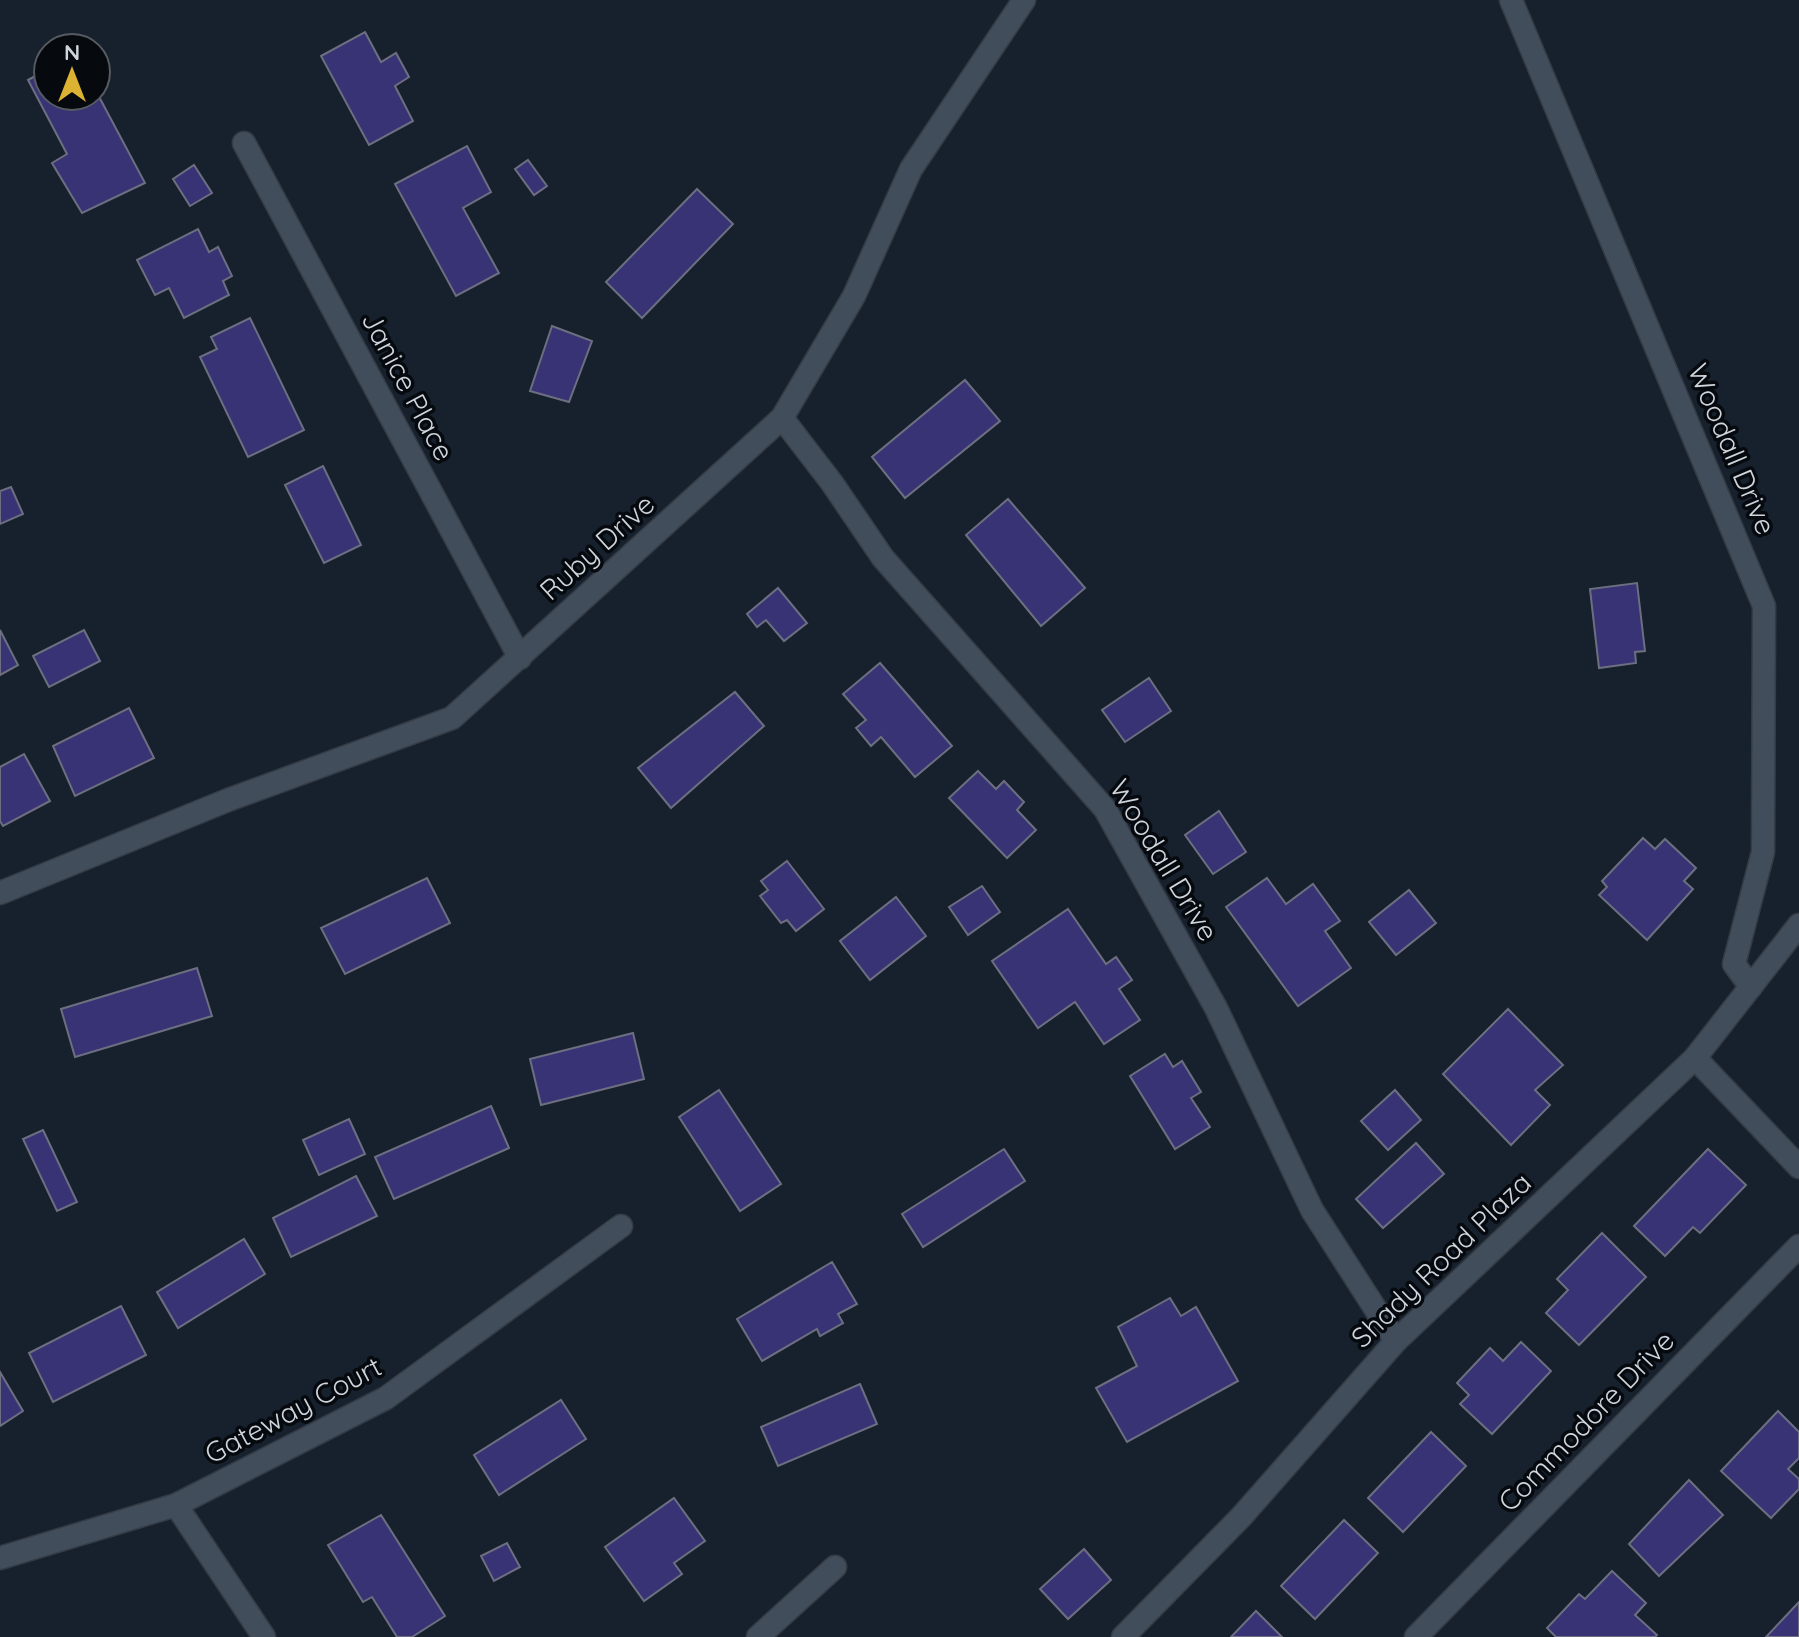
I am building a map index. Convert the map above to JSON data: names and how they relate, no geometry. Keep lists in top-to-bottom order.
{
  "streets": {
    "street": [
      "Janice Place",
      "Woodall Drive",
      "Ruby Drive",
      "Shady Road Plaza",
      "Gateway Court",
      "Commodore Drive"
    ]
  },
  "crossings": [
    ["Janice Place", "Ruby Drive"],
    ["Woodall Drive", "Ruby Drive"],
    ["Woodall Drive", "Shady Road Plaza"]
  ],
  "north": "top"
}
